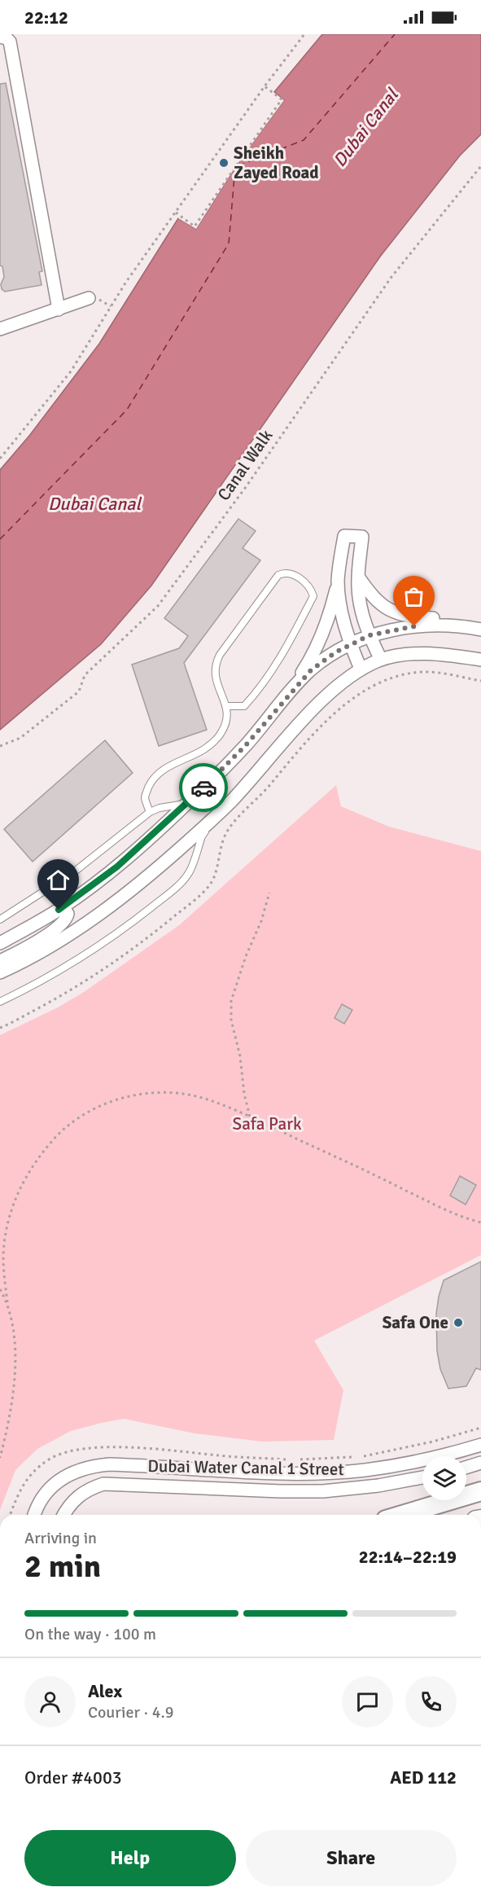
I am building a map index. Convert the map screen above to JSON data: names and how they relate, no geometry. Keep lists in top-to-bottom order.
{
  "streets": {
    "street": ["Dubai Water Canal 1 Street"],
    "path": ["Canal Walk"]
  },
  "water": ["Dubai Canal"],
  "parks": ["Safa Park"],
  "places": ["Sheikh Zayed Road", "Safa One"],
  "page": {
    "status": "22:12",
    "heading": ["2 min", "Arriving in", "22:14–22:19"],
    "panel": [
      "Alex",
      "Courier · 4.9",
      "Order #4003",
      "AED 112"
    ],
    "bar": "On the way · 100 m",
    "buttons": ["Help", "Share"]
  }
}
